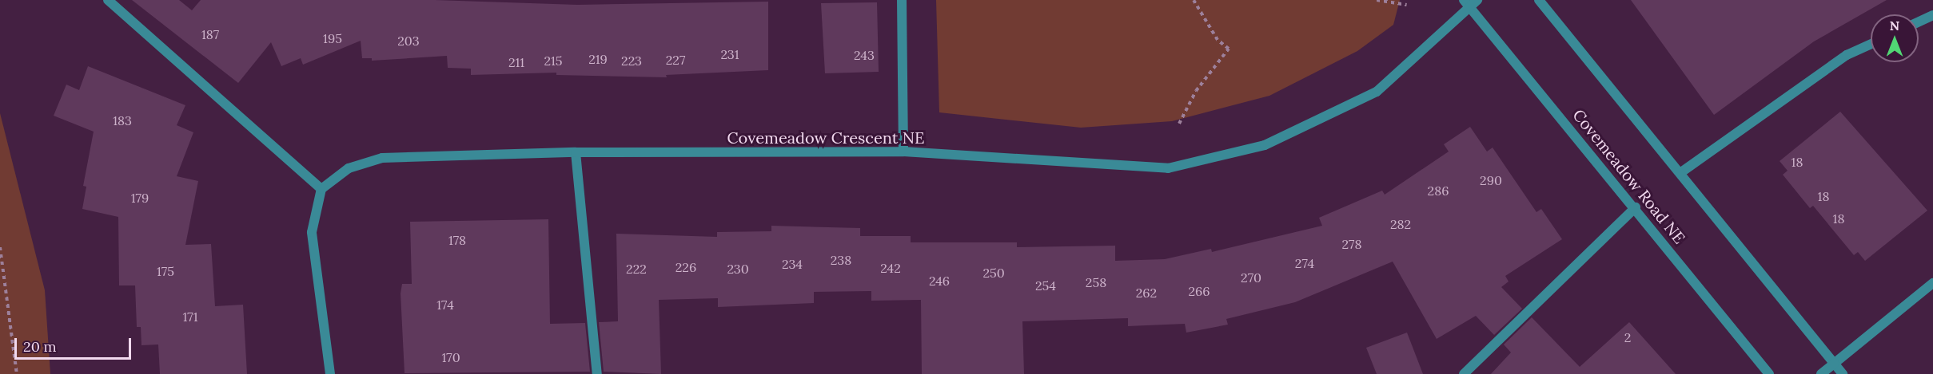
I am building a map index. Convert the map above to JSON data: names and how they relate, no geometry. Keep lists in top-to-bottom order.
{
  "streets": {
    "street": ["Covemeadow Crescent NE", "Covemeadow Road NE"]
  },
  "crossings": [
    ["Covemeadow Crescent NE", "Covemeadow Road NE"]
  ],
  "house_numbers": [
    "187",
    "195",
    "203",
    "231",
    "243",
    "219",
    "227",
    "215",
    "223",
    "211",
    "183",
    "18",
    "290",
    "286",
    "18",
    "179",
    "18",
    "282",
    "178",
    "278",
    "238",
    "274",
    "234",
    "226",
    "242",
    "222",
    "230",
    "175",
    "250",
    "270",
    "246",
    "258",
    "254",
    "266",
    "262",
    "174",
    "171",
    "2",
    "170"
  ],
  "scale_bar": "20 m",
  "north": "top"
}
